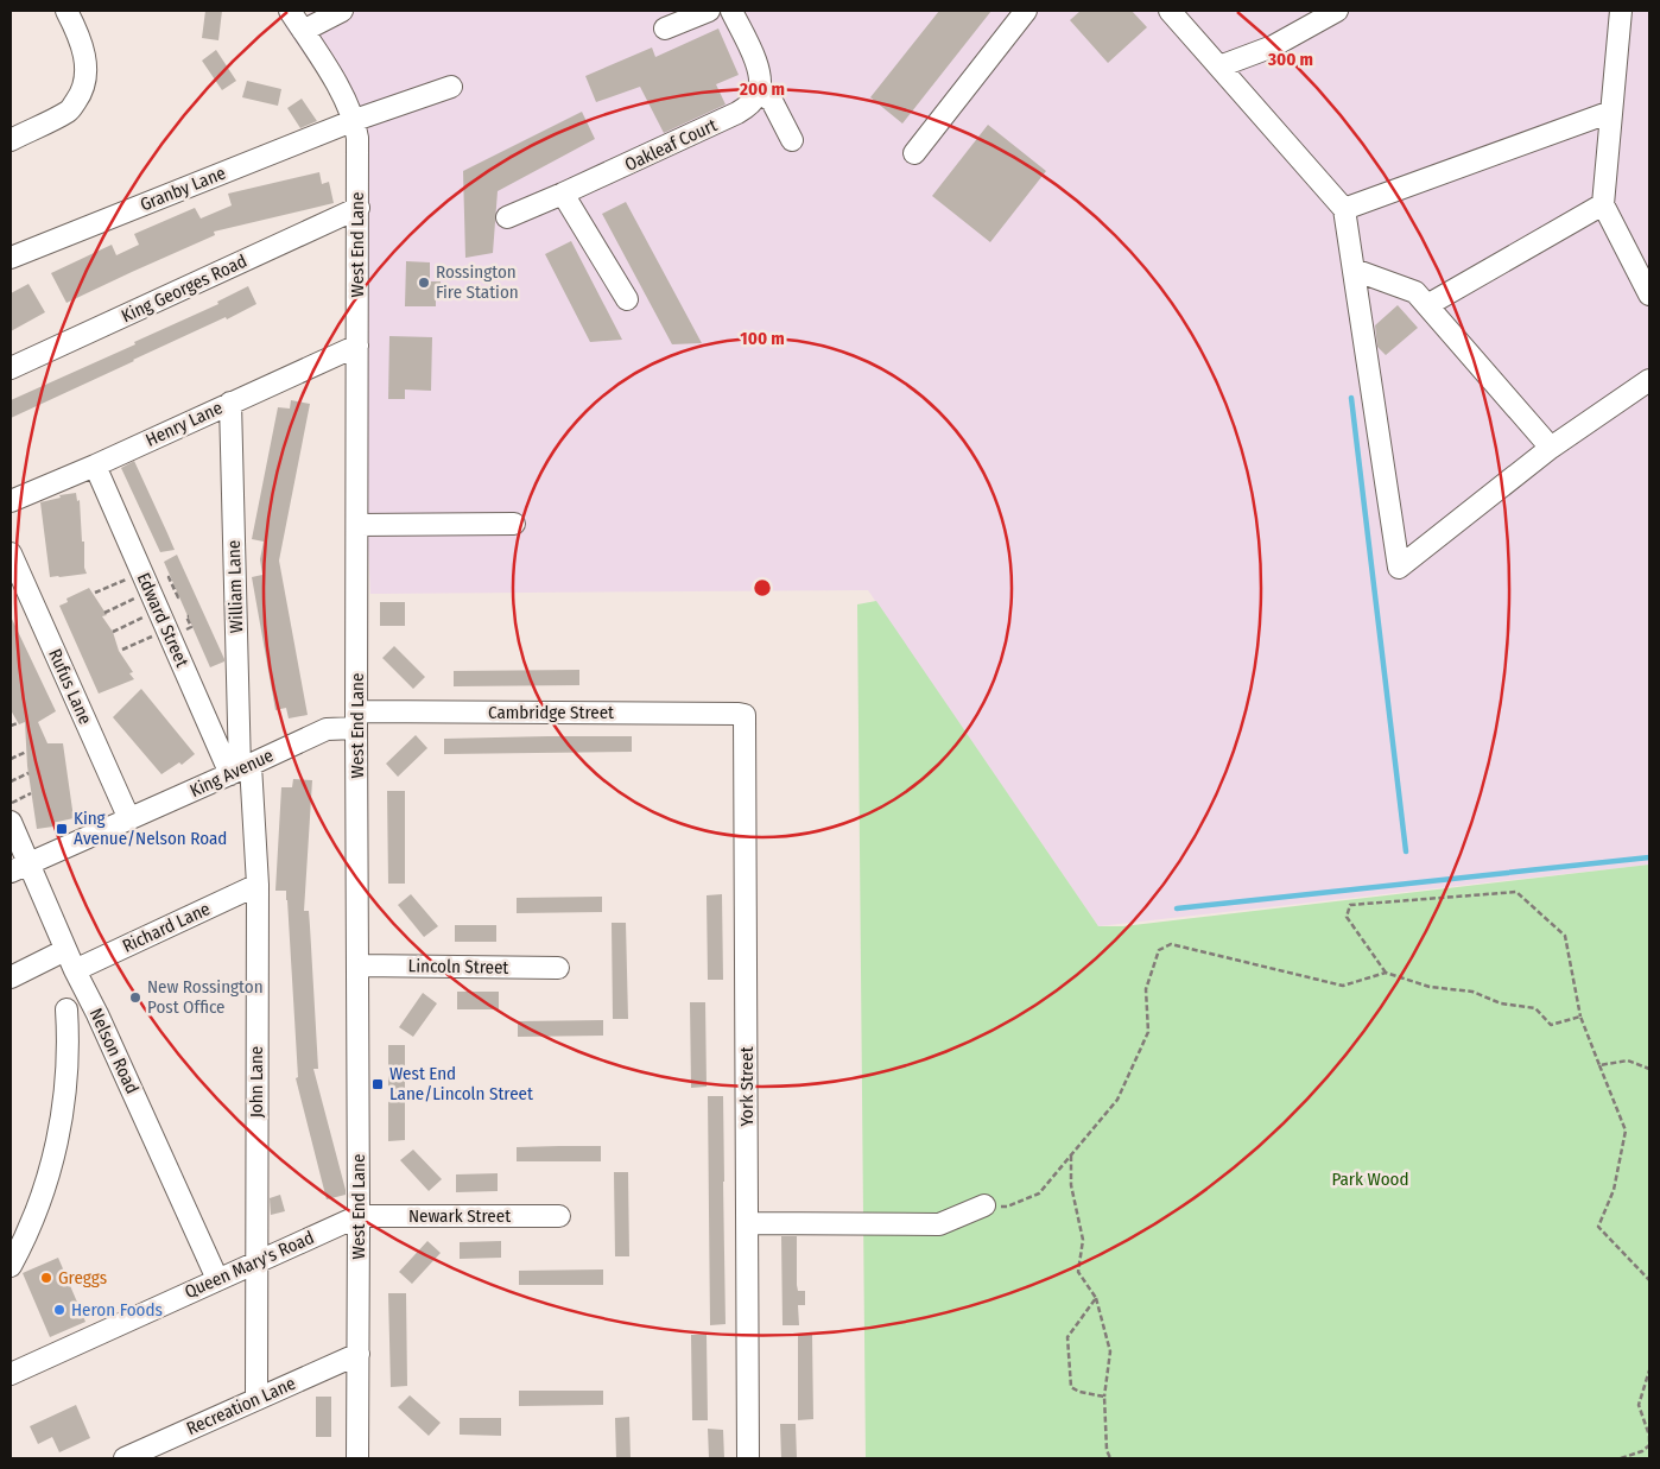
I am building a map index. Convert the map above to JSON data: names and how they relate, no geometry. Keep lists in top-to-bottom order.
{
  "streets": {
    "street": [
      "Oakleaf Court",
      "Granby Lane",
      "West End Lane",
      "King Georges Road",
      "Henry Lane",
      "William Lane",
      "Edward Street",
      "Rufus Lane",
      "Cambridge Street",
      "King Avenue",
      "Richard Lane",
      "Lincoln Street",
      "Nelson Road",
      "John Lane",
      "York Street",
      "Newark Street",
      "Queen Mary's Road",
      "Recreation Lane"
    ]
  },
  "crossings": [
    ["Granby Lane", "West End Lane"],
    ["West End Lane", "King Georges Road"],
    ["West End Lane", "Henry Lane"],
    ["West End Lane", "Cambridge Street"],
    ["West End Lane", "King Avenue"],
    ["West End Lane", "Lincoln Street"],
    ["West End Lane", "Newark Street"],
    ["West End Lane", "Queen Mary's Road"],
    ["West End Lane", "Recreation Lane"],
    ["Henry Lane", "William Lane"],
    ["Henry Lane", "Edward Street"],
    ["William Lane", "Edward Street"],
    ["William Lane", "King Avenue"],
    ["William Lane", "John Lane"],
    ["Edward Street", "King Avenue"],
    ["Edward Street", "John Lane"],
    ["Rufus Lane", "King Avenue"],
    ["Cambridge Street", "King Avenue"],
    ["Cambridge Street", "York Street"],
    ["King Avenue", "Nelson Road"],
    ["King Avenue", "John Lane"],
    ["Richard Lane", "Nelson Road"],
    ["Richard Lane", "John Lane"],
    ["Nelson Road", "Queen Mary's Road"],
    ["John Lane", "Queen Mary's Road"],
    ["John Lane", "Recreation Lane"],
    ["Newark Street", "Queen Mary's Road"]
  ],
  "parks": ["Park Wood"],
  "places": {
    "other": [
      "Rossington Fire Station",
      "New Rossington Post Office",
      "Greggs",
      "Heron Foods"
    ],
    "transit": ["King Avenue/Nelson Road", "West End Lane/Lincoln Street"]
  },
  "rings": ["300 m", "200 m", "100 m"]
}
